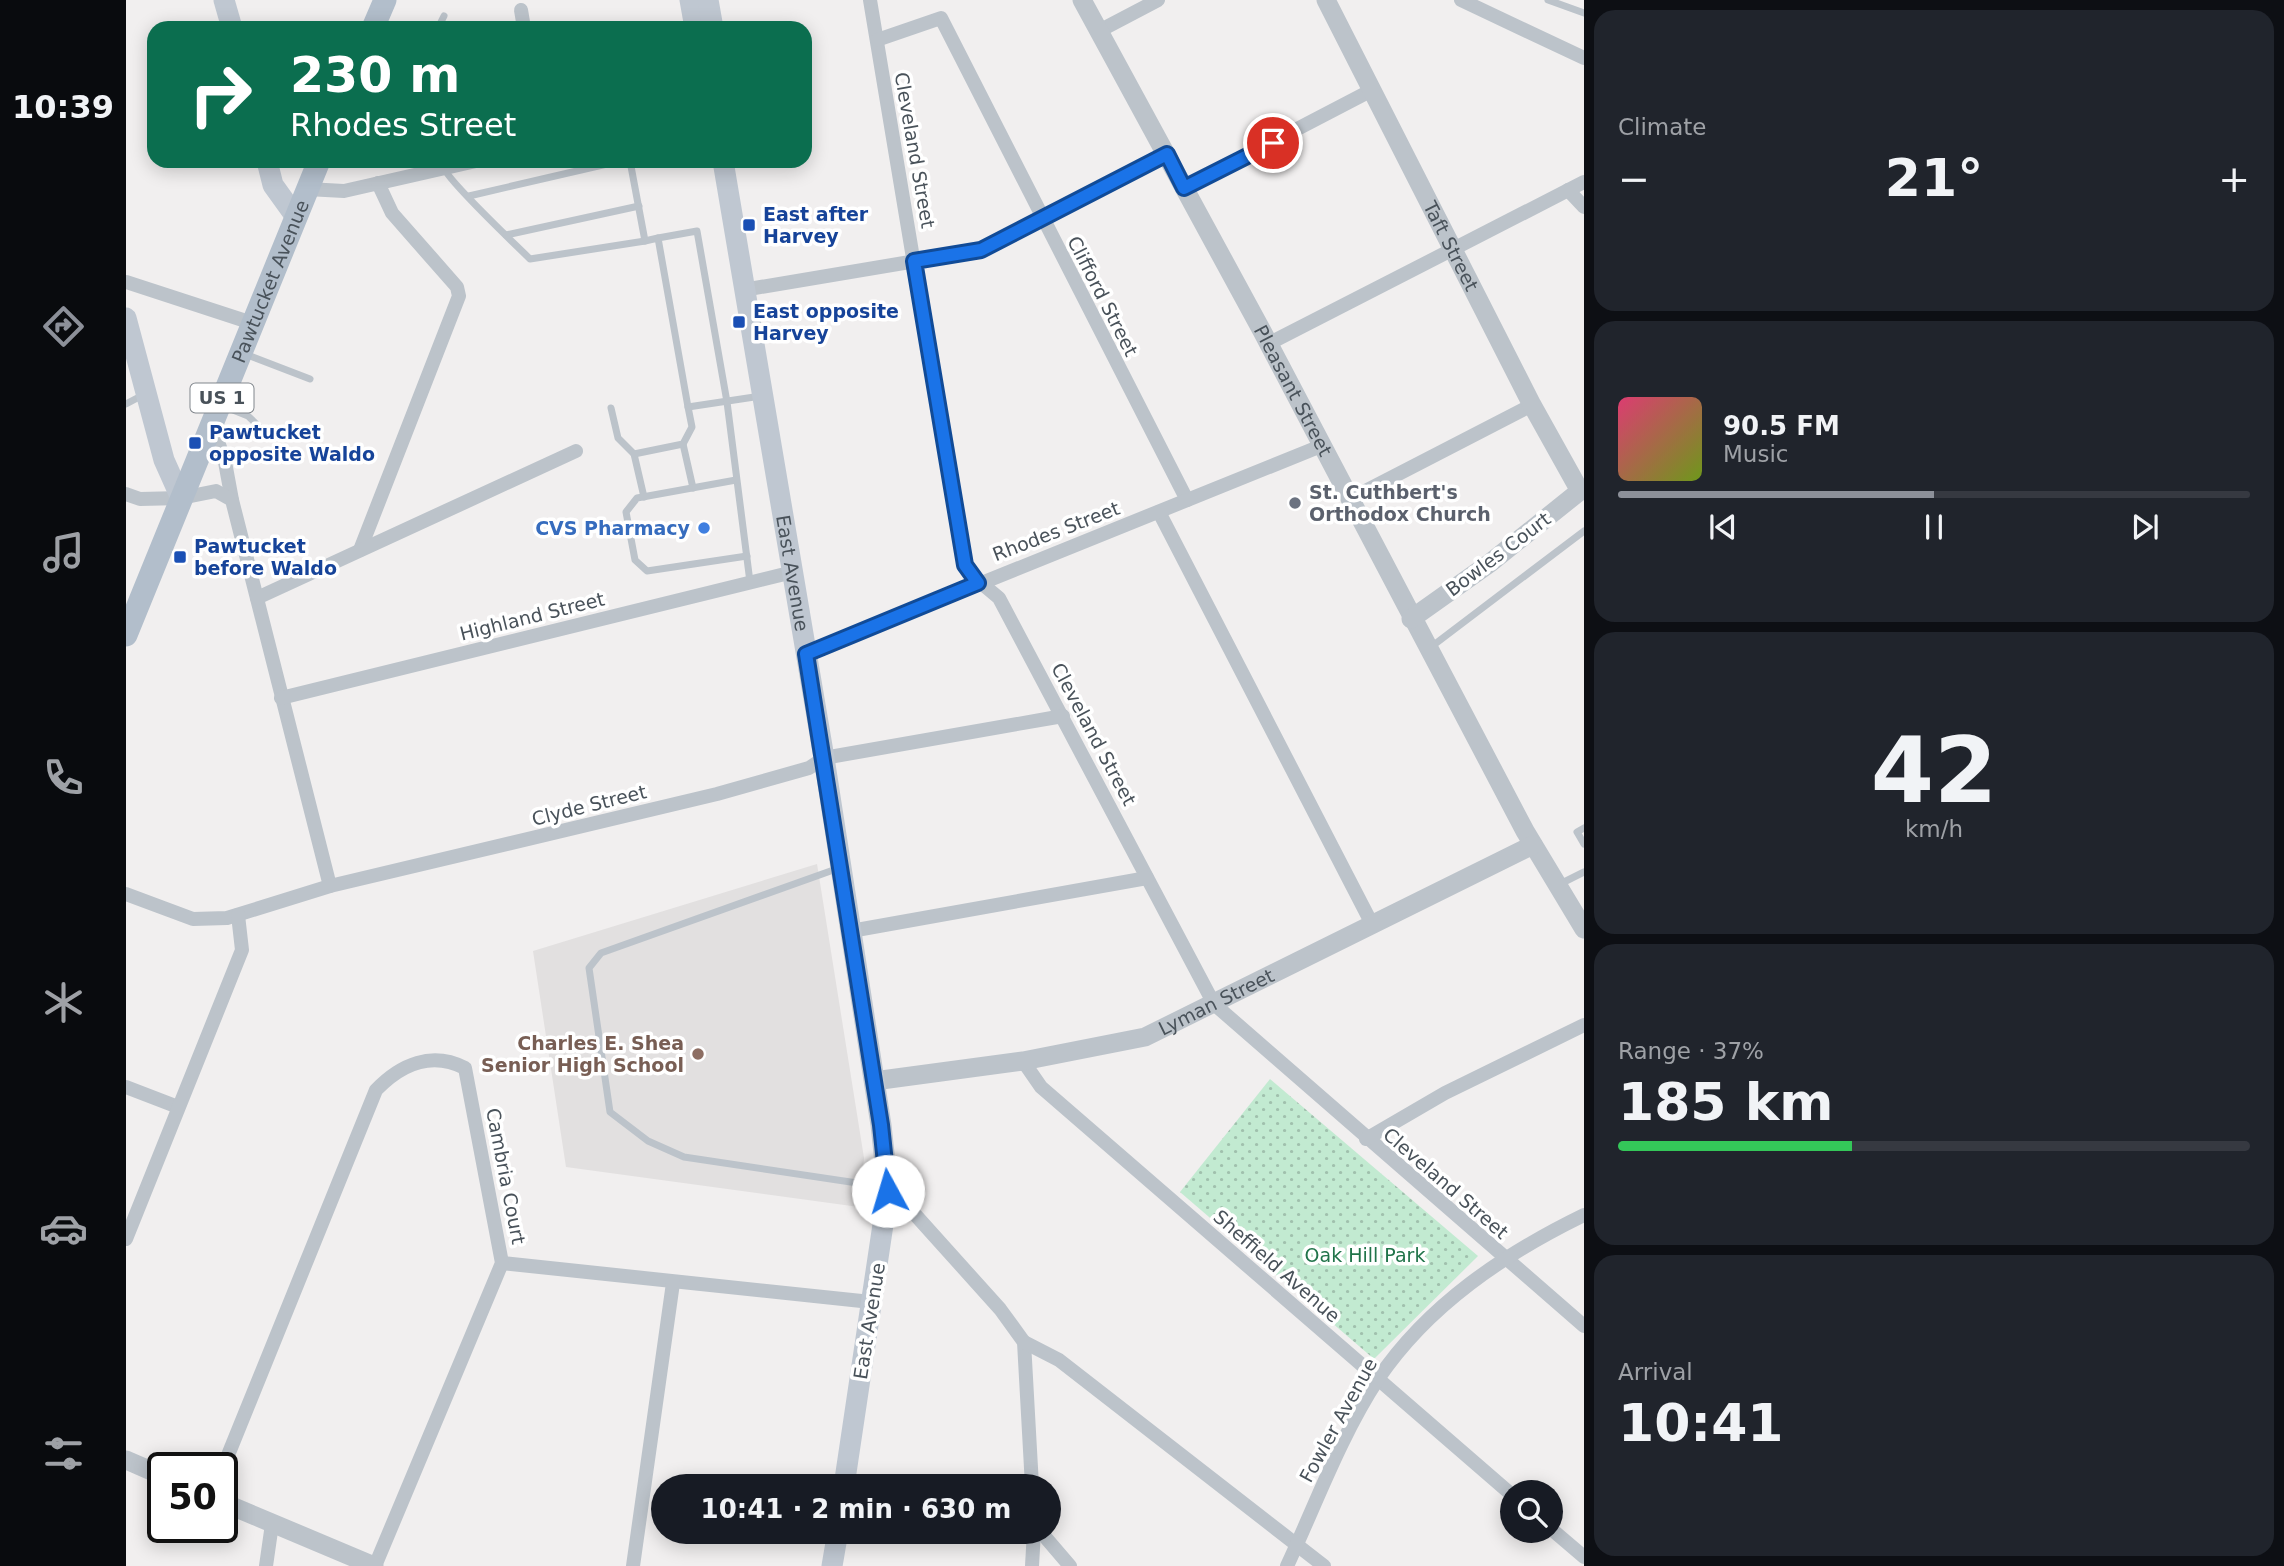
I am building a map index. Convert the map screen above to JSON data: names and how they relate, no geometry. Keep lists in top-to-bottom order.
{
  "streets": {
    "main road": ["Pawtucket Avenue", "US 1", "East Avenue"],
    "street": [
      "Cleveland Street",
      "Taft Street",
      "Clifford Street",
      "Pleasant Street",
      "Rhodes Street",
      "Bowles Court",
      "Highland Street",
      "Clyde Street",
      "Lyman Street",
      "Cambria Court",
      "Sheffield Avenue",
      "Fowler Avenue"
    ]
  },
  "crossings": [
    ["Cleveland Street", "Clifford Street"],
    ["Cleveland Street", "Rhodes Street"],
    ["Cleveland Street", "Clyde Street"],
    ["Cleveland Street", "Lyman Street"],
    ["Cleveland Street", "Fowler Avenue"],
    ["Taft Street", "Bowles Court"],
    ["Clifford Street", "Rhodes Street"],
    ["Pleasant Street", "Rhodes Street"],
    ["Pleasant Street", "Bowles Court"],
    ["Pleasant Street", "Lyman Street"],
    ["Rhodes Street", "East Avenue"],
    ["East Avenue", "Highland Street"],
    ["East Avenue", "Clyde Street"],
    ["East Avenue", "Lyman Street"],
    ["East Avenue", "Cambria Court"],
    ["Lyman Street", "Sheffield Avenue"],
    ["Sheffield Avenue", "Fowler Avenue"]
  ],
  "parks": ["Oak Hill Park"],
  "places": {
    "transit": [
      "East after Harvey",
      "East opposite Harvey",
      "Pawtucket opposite Waldo",
      "Pawtucket before Waldo"
    ],
    "other": ["St. Cuthbert's Orthodox Church", "CVS Pharmacy", "Charles E. Shea Senior High School"]
  },
  "page": {
    "tabs": "10:39",
    "tile": [
      "Climate",
      ["42", "km/h"],
      ["Range · 37%", "185 km"],
      ["Arrival", "10:41"]
    ],
    "turn": ["230 m", "Rhodes Street"],
    "heat": ["−", "21°", "+"],
    "song": ["90.5 FM", "Music"],
    "limit": "50",
    "trip": "10:41 · 2 min · 630 m"
  }
}
